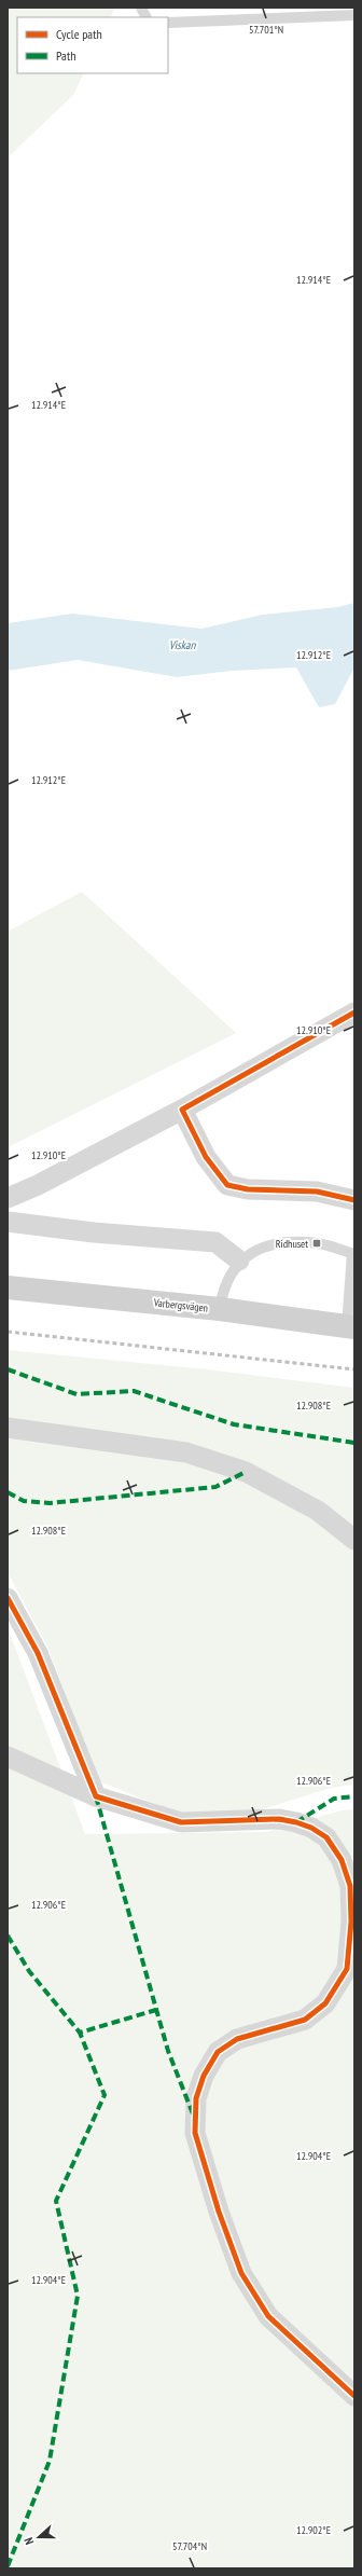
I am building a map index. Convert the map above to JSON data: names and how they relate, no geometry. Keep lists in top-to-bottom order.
{
  "streets": {
    "main road": ["Varbergsvägen"]
  },
  "water": ["Viskan"],
  "places": {
    "transit": ["Ridhuset"]
  },
  "legend": ["Cycle path", "Path"],
  "north": "left",
  "coordinates": [
    "57.701°N",
    "12.914°E",
    "12.912°E",
    "12.910°E",
    "12.908°E",
    "12.906°E",
    "12.904°E",
    "12.902°E",
    "57.704°N"
  ]
}
